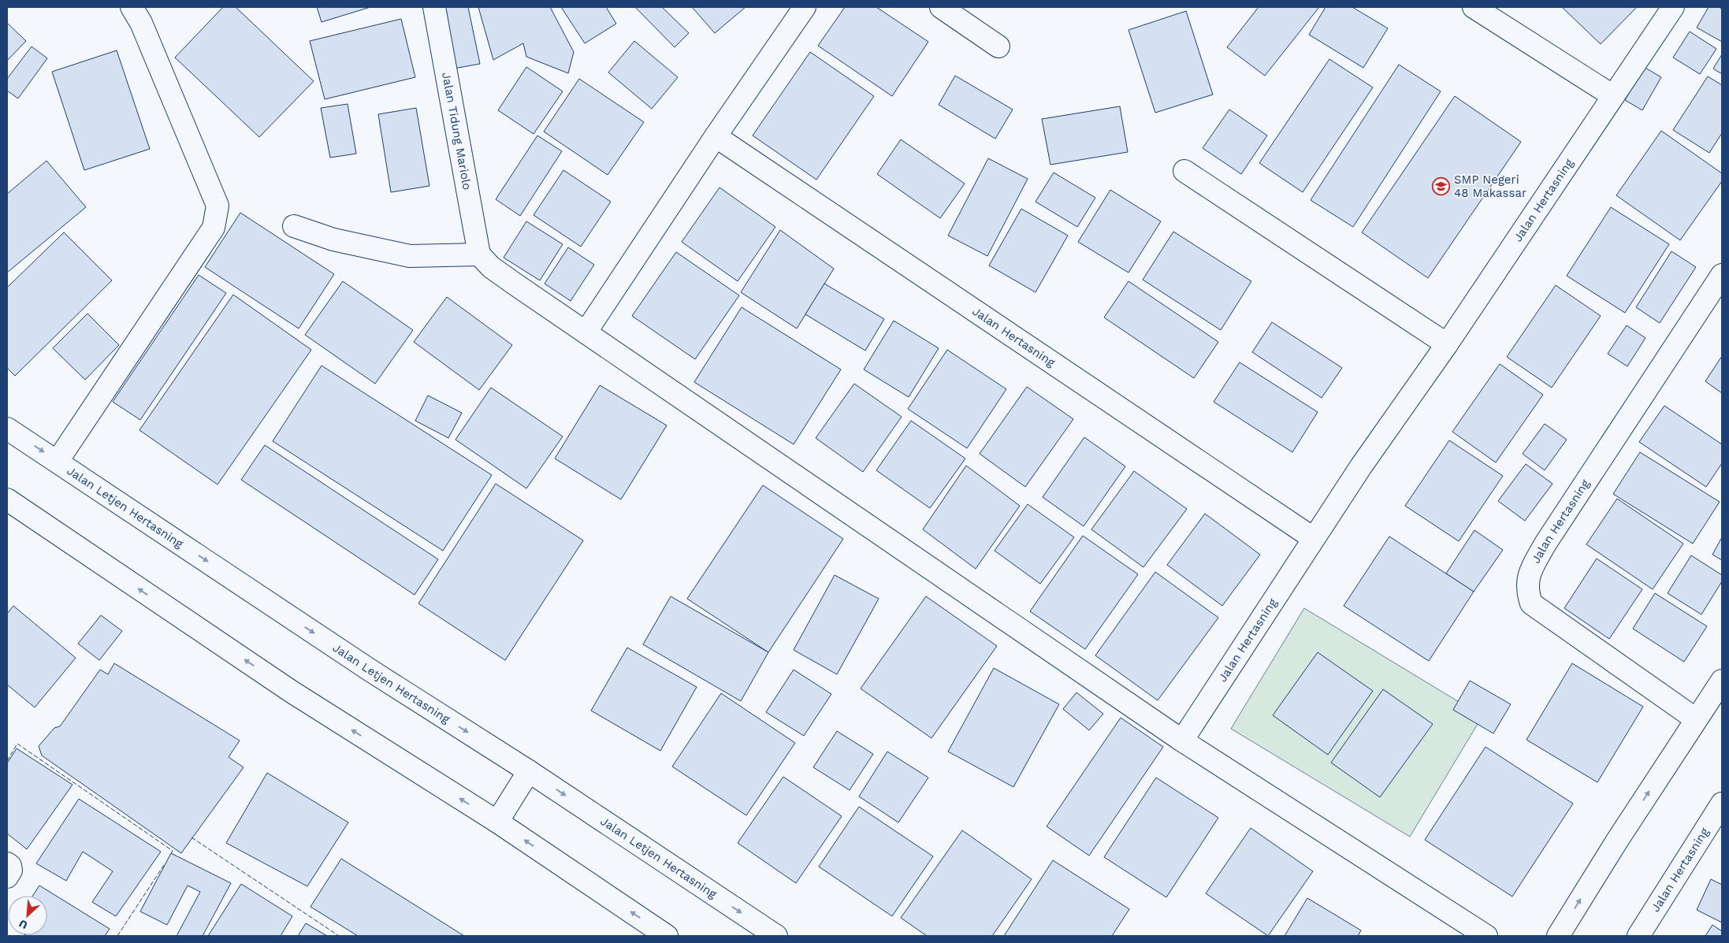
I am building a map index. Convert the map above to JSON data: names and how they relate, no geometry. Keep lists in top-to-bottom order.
{
  "streets": {
    "street": ["Jalan Tidung Mariolo", "Jalan Hertasning", "Jalan Letjen Hertasning"]
  },
  "places": {
    "school or university": ["SMP Negeri 48 Makassar"]
  },
  "north": "bottom left"
}
